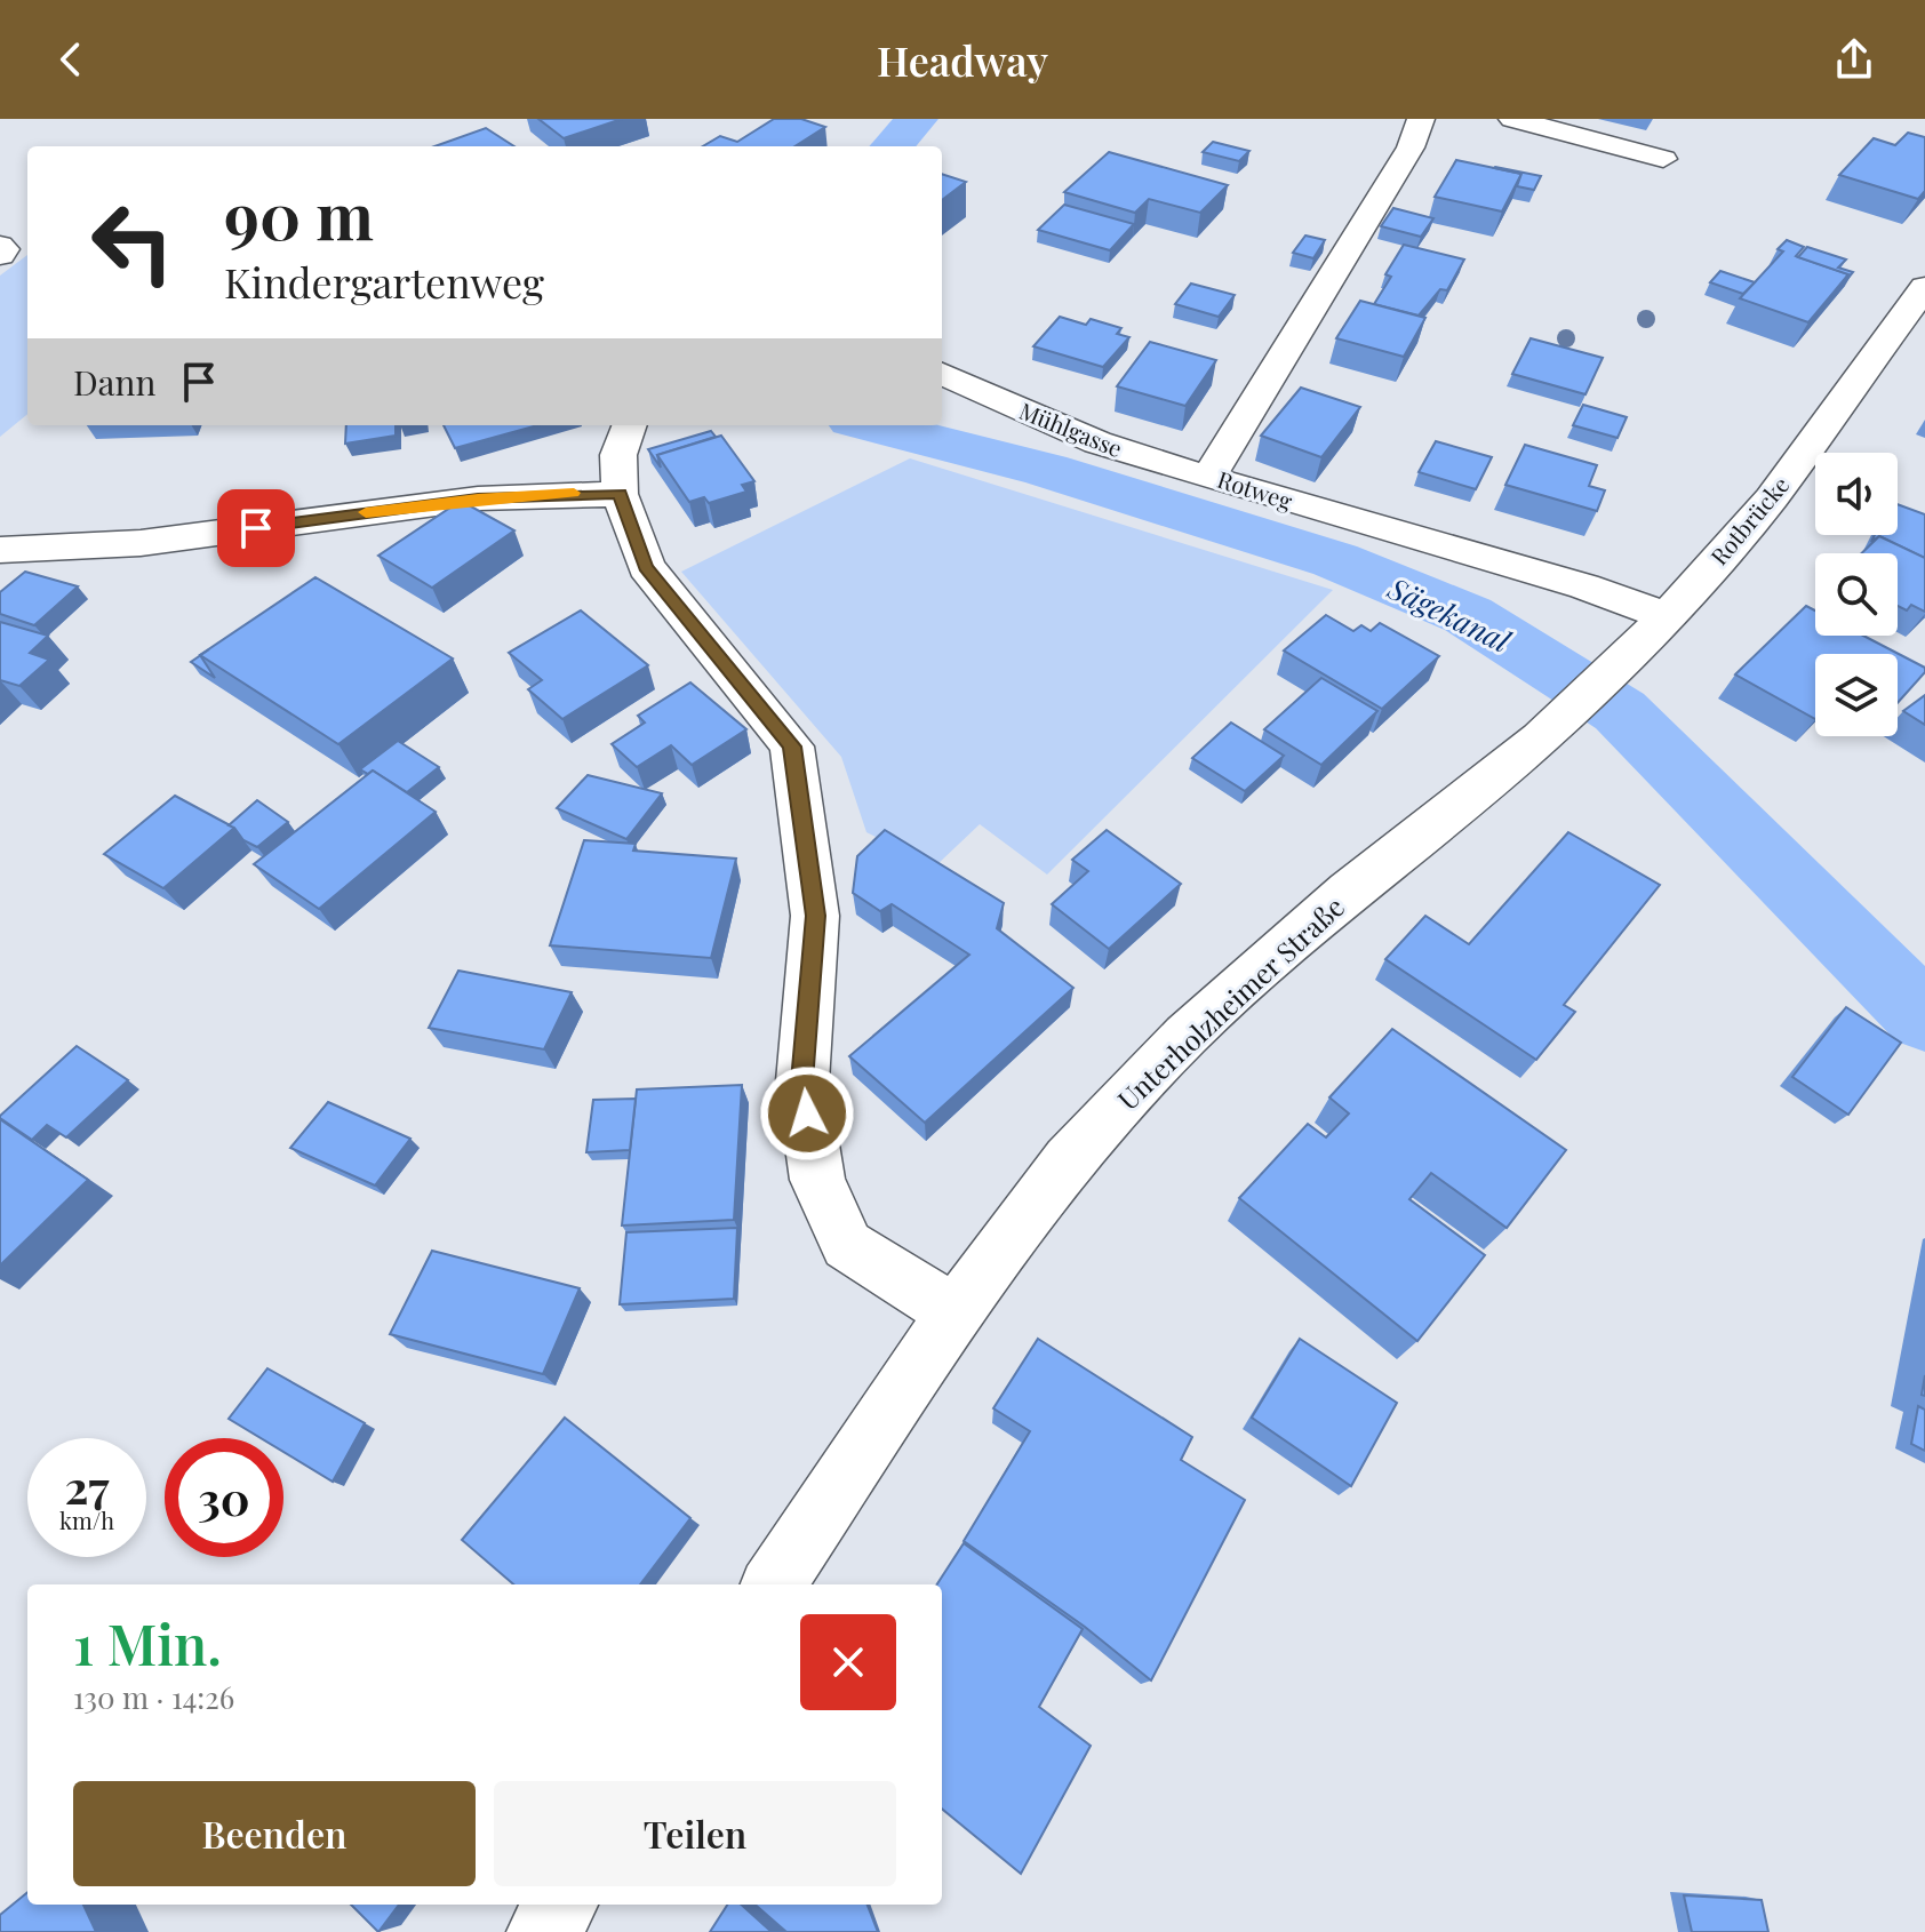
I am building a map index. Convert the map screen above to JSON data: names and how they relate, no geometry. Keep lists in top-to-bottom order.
{
  "streets": {
    "street": [
      "Mühlgasse",
      "Rotweg",
      "Rotbrücke",
      "Unterholzheimer Straße"
    ]
  },
  "crossings": [
    ["Mühlgasse", "Rotweg"],
    ["Rotweg", "Rotbrücke"],
    ["Rotweg", "Unterholzheimer Straße"],
    ["Rotbrücke", "Unterholzheimer Straße"]
  ],
  "water": ["Sägekanal"],
  "page": {
    "header": "Headway",
    "turn": ["90 m", "Kindergartenweg"],
    "then": "Dann",
    "speed": "27 km/h",
    "limit": "30",
    "heading": ["1 Min.", "130 m · 14:26"],
    "buttons": ["Beenden", "Teilen"]
  }
}
